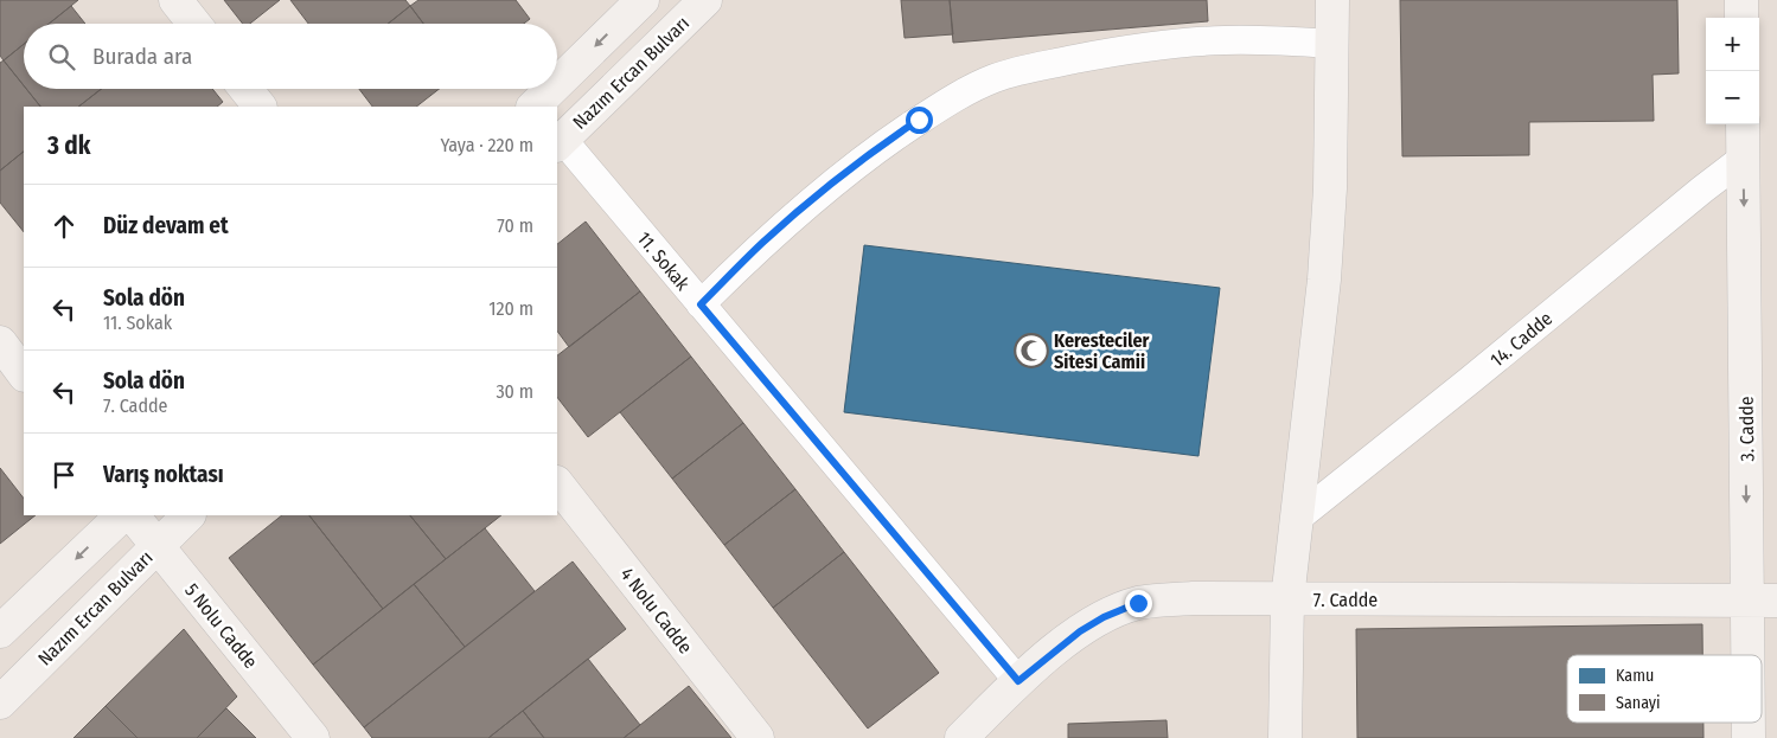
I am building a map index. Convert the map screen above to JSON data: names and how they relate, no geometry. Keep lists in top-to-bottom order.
{
  "streets": {
    "street": [
      "Nazım Ercan Bulvarı",
      "11. Sokak",
      "14. Cadde",
      "3. Cadde",
      "7. Cadde",
      "4 Nolu Cadde",
      "5 Nolu Cadde"
    ]
  },
  "crossings": [
    ["Nazım Ercan Bulvarı", "11. Sokak"],
    ["Nazım Ercan Bulvarı", "5 Nolu Cadde"],
    ["11. Sokak", "7. Cadde"],
    ["14. Cadde", "3. Cadde"],
    ["3. Cadde", "7. Cadde"]
  ],
  "one_way": ["3. Cadde"],
  "places": {
    "mosque": ["Keresteciler Sitesi Camii"]
  },
  "legend": ["Kamu", "Sanayi"],
  "page": {
    "map_buttons": ["+", "−"],
    "search": "Burada ara",
    "heading": ["3 dk", "Yaya · 220 m"],
    "list": [
      ["Düz devam et", "70 m"],
      ["Sola dön", "11. Sokak", "120 m"],
      ["Sola dön", "7. Cadde", "30 m"],
      "Varış noktası"
    ]
  }
}
